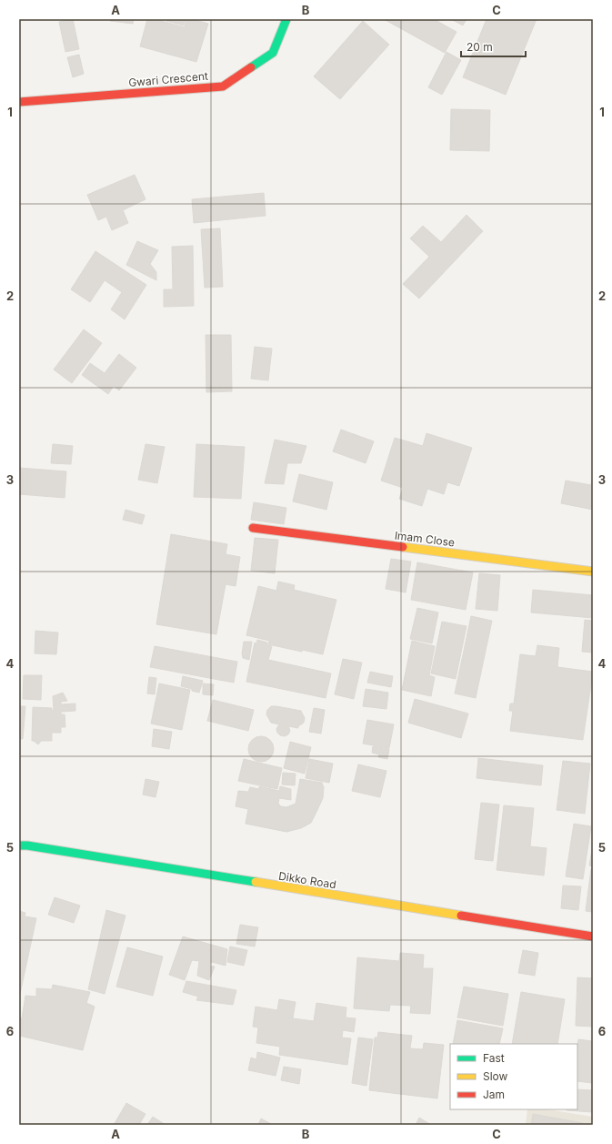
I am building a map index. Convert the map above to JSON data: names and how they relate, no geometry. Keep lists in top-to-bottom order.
{
  "streets": {
    "street": ["Gwari Crescent", "Imam Close", "Dikko Road"]
  },
  "legend": ["Fast", "Slow", "Jam"],
  "scale_bar": "20 m",
  "grid": {
    "columns": ["A", "B", "C"],
    "rows": [
      "1",
      "2",
      "3",
      "4",
      "5",
      "6"
    ]
  }
}
